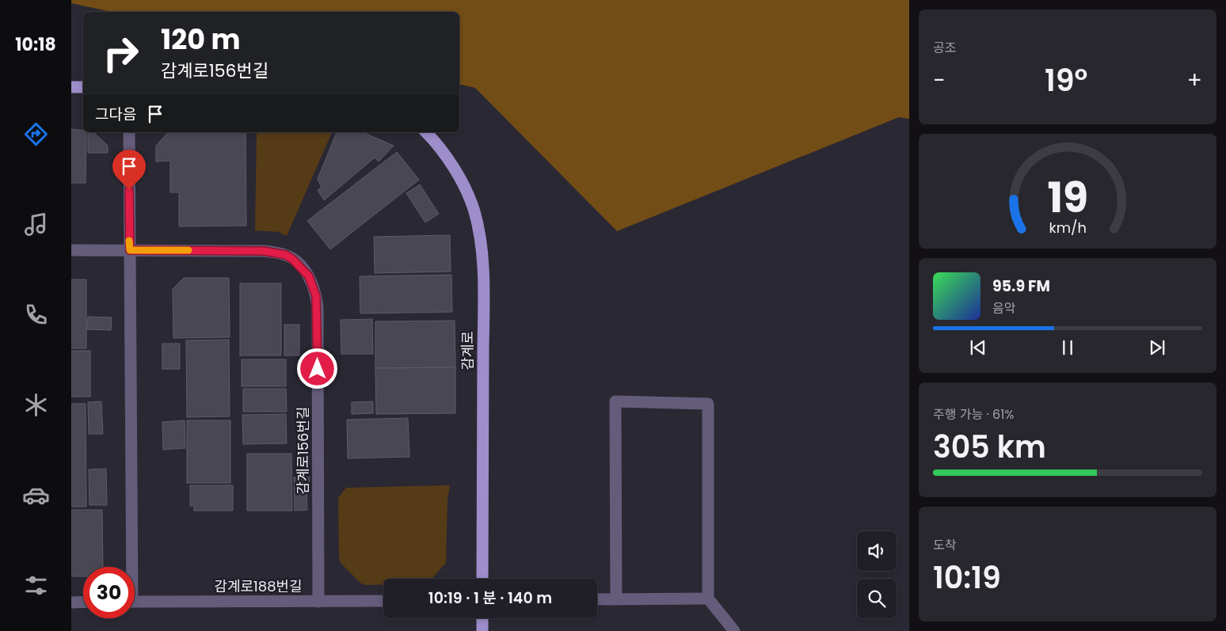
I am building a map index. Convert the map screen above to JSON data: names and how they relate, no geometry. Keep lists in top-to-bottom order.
{
  "streets": {
    "main road": ["감계로"],
    "street": ["감계로156번길", "감계로188번길"]
  },
  "crossings": [
    ["감계로156번길", "감계로188번길"]
  ],
  "page": {
    "tabs": "10:18",
    "tile": [
      "공조",
      ["주행 가능 · 61%", "305 km"],
      ["도착", "10:19"]
    ],
    "turn": ["120 m", "감계로156번길"],
    "heat": ["−", "19°", "+"],
    "then": "그다음",
    "song": ["95.9 FM", "음악"],
    "limit": "30",
    "trip": "10:19 · 1 분 · 140 m",
    "gauge": ["19", "km/h"]
  }
}
